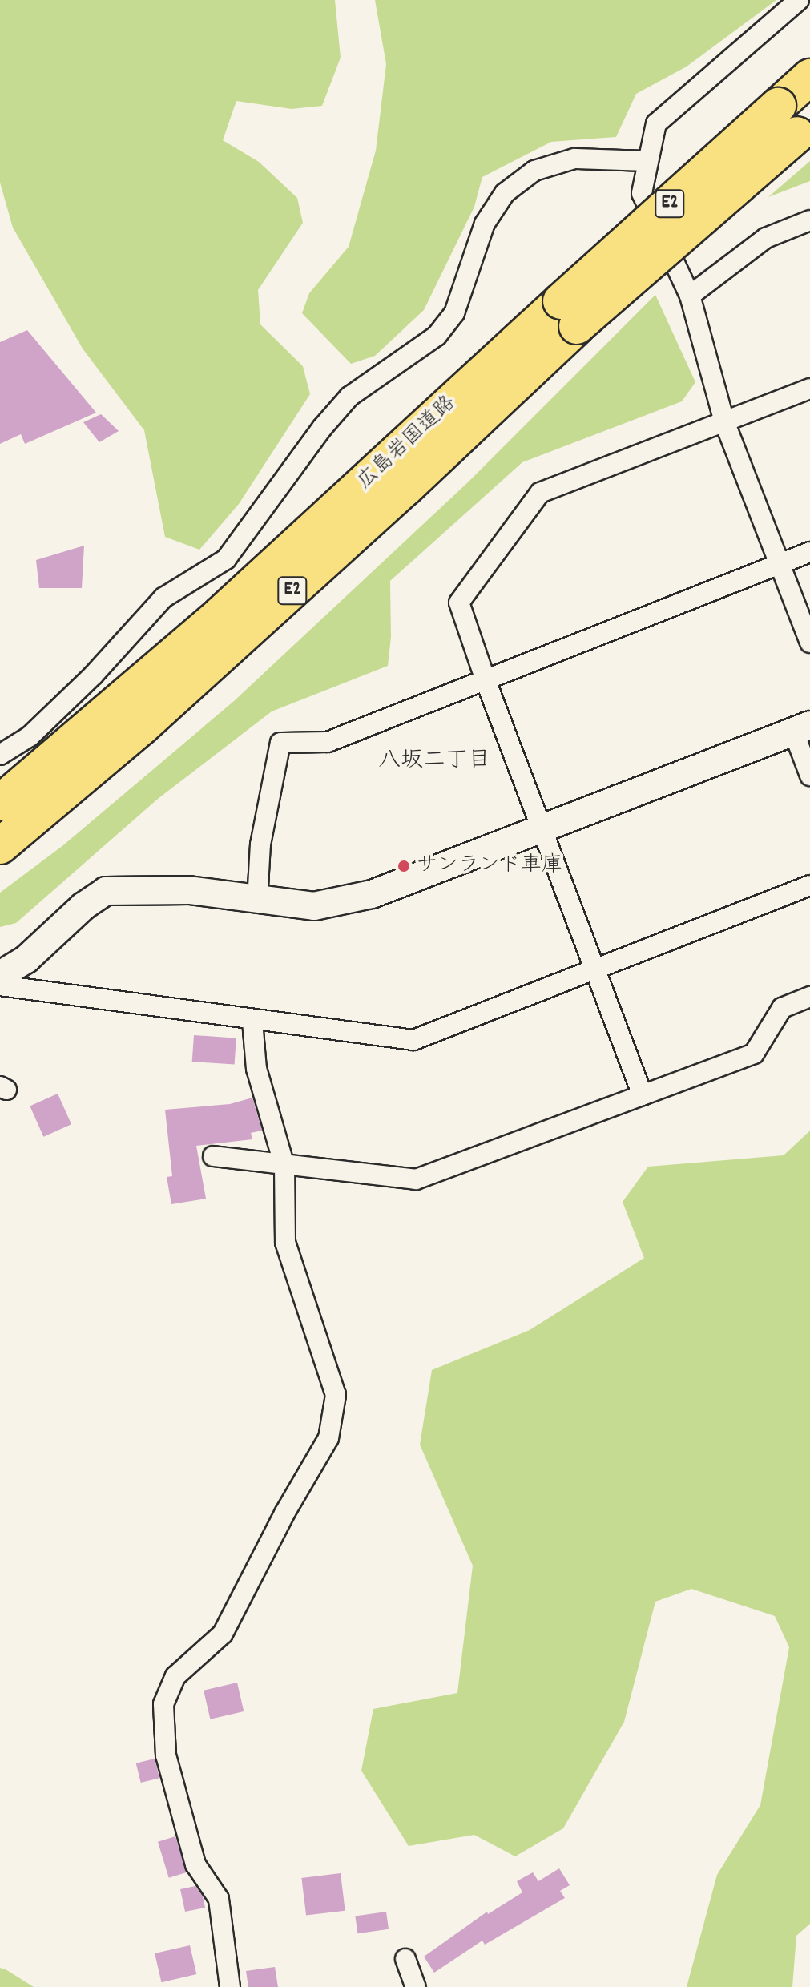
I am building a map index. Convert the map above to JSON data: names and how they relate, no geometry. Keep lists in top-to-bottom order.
{
  "streets": {
    "highway": ["E2", "広島岩国道路"]
  },
  "districts": ["八坂二丁目"],
  "places": ["サンランド車庫"]
}
